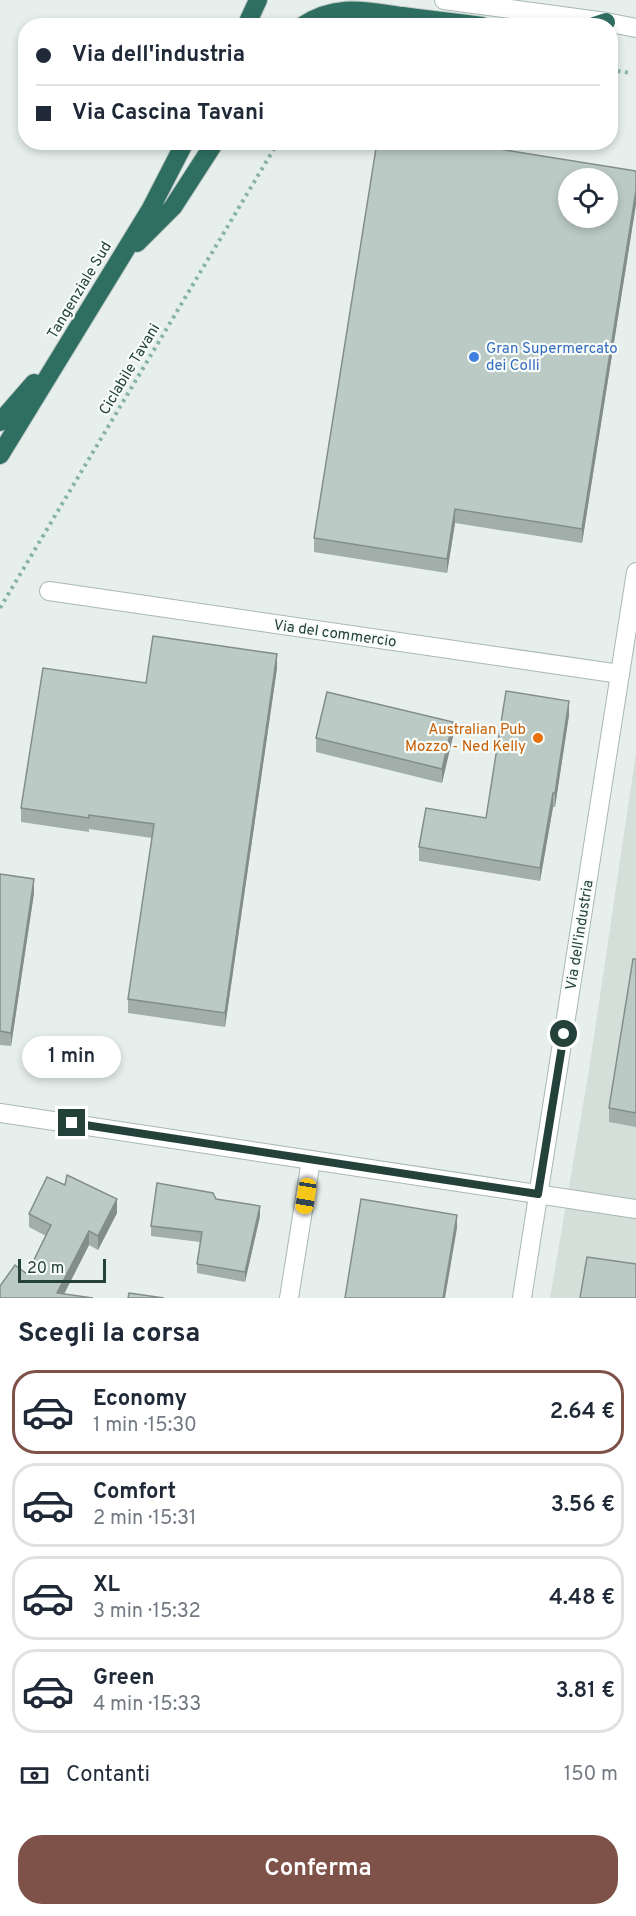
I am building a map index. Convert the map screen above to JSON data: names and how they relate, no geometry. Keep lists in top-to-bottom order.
{
  "streets": {
    "highway": ["Tangenziale Sud"],
    "street": ["Via del commercio", "Via dell'industria"],
    "path": ["Ciclabile Tavani"]
  },
  "crossings": [
    ["Via del commercio", "Via dell'industria"]
  ],
  "places": ["Gran Supermercato dei Colli", "Australian Pub Mozzo - Ned Kelly"],
  "scale_bar": "20 m",
  "page": {
    "banner": ["Via dell'industria", "Via Cascina Tavani"],
    "bubble": "1 min",
    "scale": "20 m",
    "heading": "Scegli la corsa",
    "list": [
      {
        "name": "Economy",
        "note": "1 min · 15:30",
        "value": "2.64 €"
      },
      {
        "name": "Comfort",
        "note": "2 min · 15:31",
        "value": "3.56 €"
      },
      {
        "name": "XL",
        "note": "3 min · 15:32",
        "value": "4.48 €"
      },
      {
        "name": "Green",
        "note": "4 min · 15:33",
        "value": "3.81 €"
      }
    ],
    "pay": ["Contanti", "150 m"],
    "buttons": "Conferma"
  }
}
